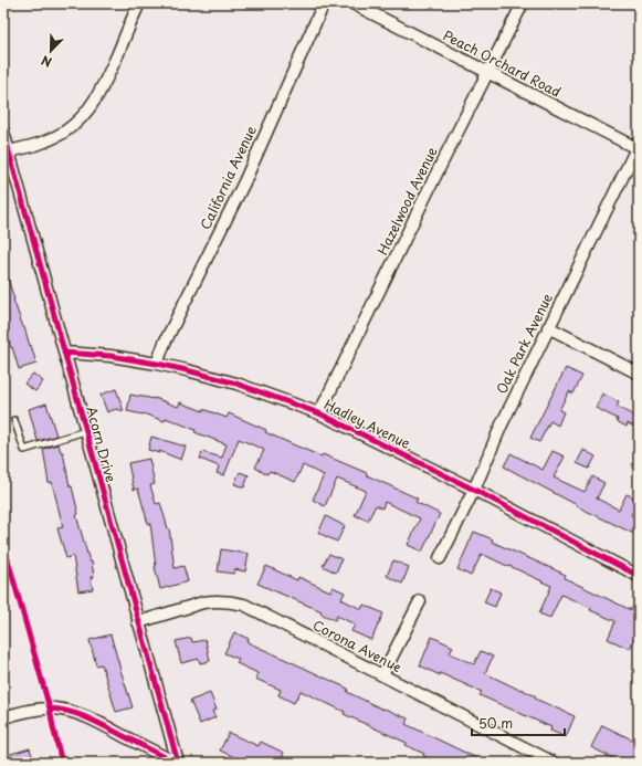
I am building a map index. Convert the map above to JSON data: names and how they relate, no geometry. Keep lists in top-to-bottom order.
{
  "streets": {
    "street": [
      "Peach Orchard Road",
      "California Avenue",
      "Hazelwood Avenue",
      "Oak Park Avenue",
      "Hadley Avenue",
      "Acorn Drive",
      "Corona Avenue"
    ]
  },
  "crossings": [
    ["Peach Orchard Road", "Hazelwood Avenue"],
    ["Peach Orchard Road", "Oak Park Avenue"],
    ["California Avenue", "Hadley Avenue"],
    ["Hazelwood Avenue", "Hadley Avenue"],
    ["Oak Park Avenue", "Hadley Avenue"],
    ["Hadley Avenue", "Acorn Drive"],
    ["Acorn Drive", "Corona Avenue"]
  ],
  "scale_bar": "50 m",
  "north": "bottom left"
}
